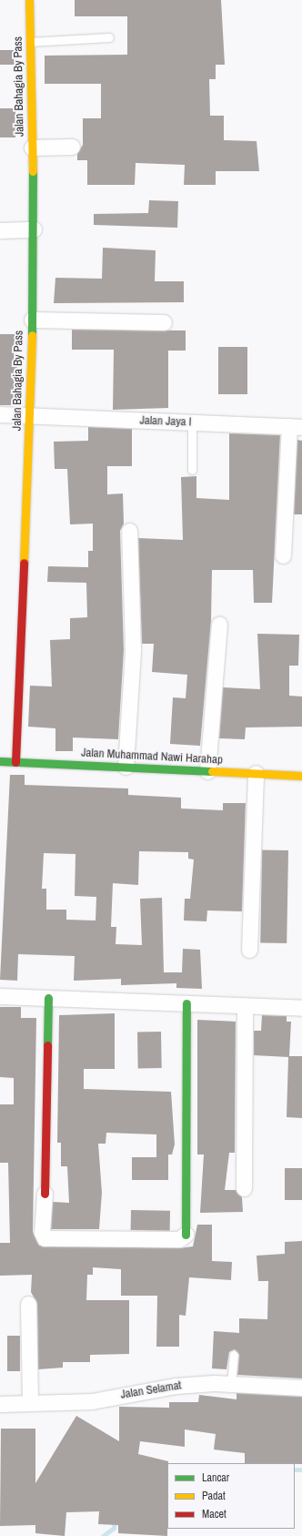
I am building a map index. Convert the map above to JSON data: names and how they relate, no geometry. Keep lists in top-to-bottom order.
{
  "streets": {
    "main road": ["Jalan Bahagia By Pass", "Jalan Muhammad Nawi Harahap"],
    "street": ["Jalan Jaya I", "Jalan Selamat"]
  },
  "crossings": [
    ["Jalan Bahagia By Pass", "Jalan Jaya I"],
    ["Jalan Bahagia By Pass", "Jalan Muhammad Nawi Harahap"]
  ],
  "legend": ["Lancar", "Padat", "Macet"]
}
